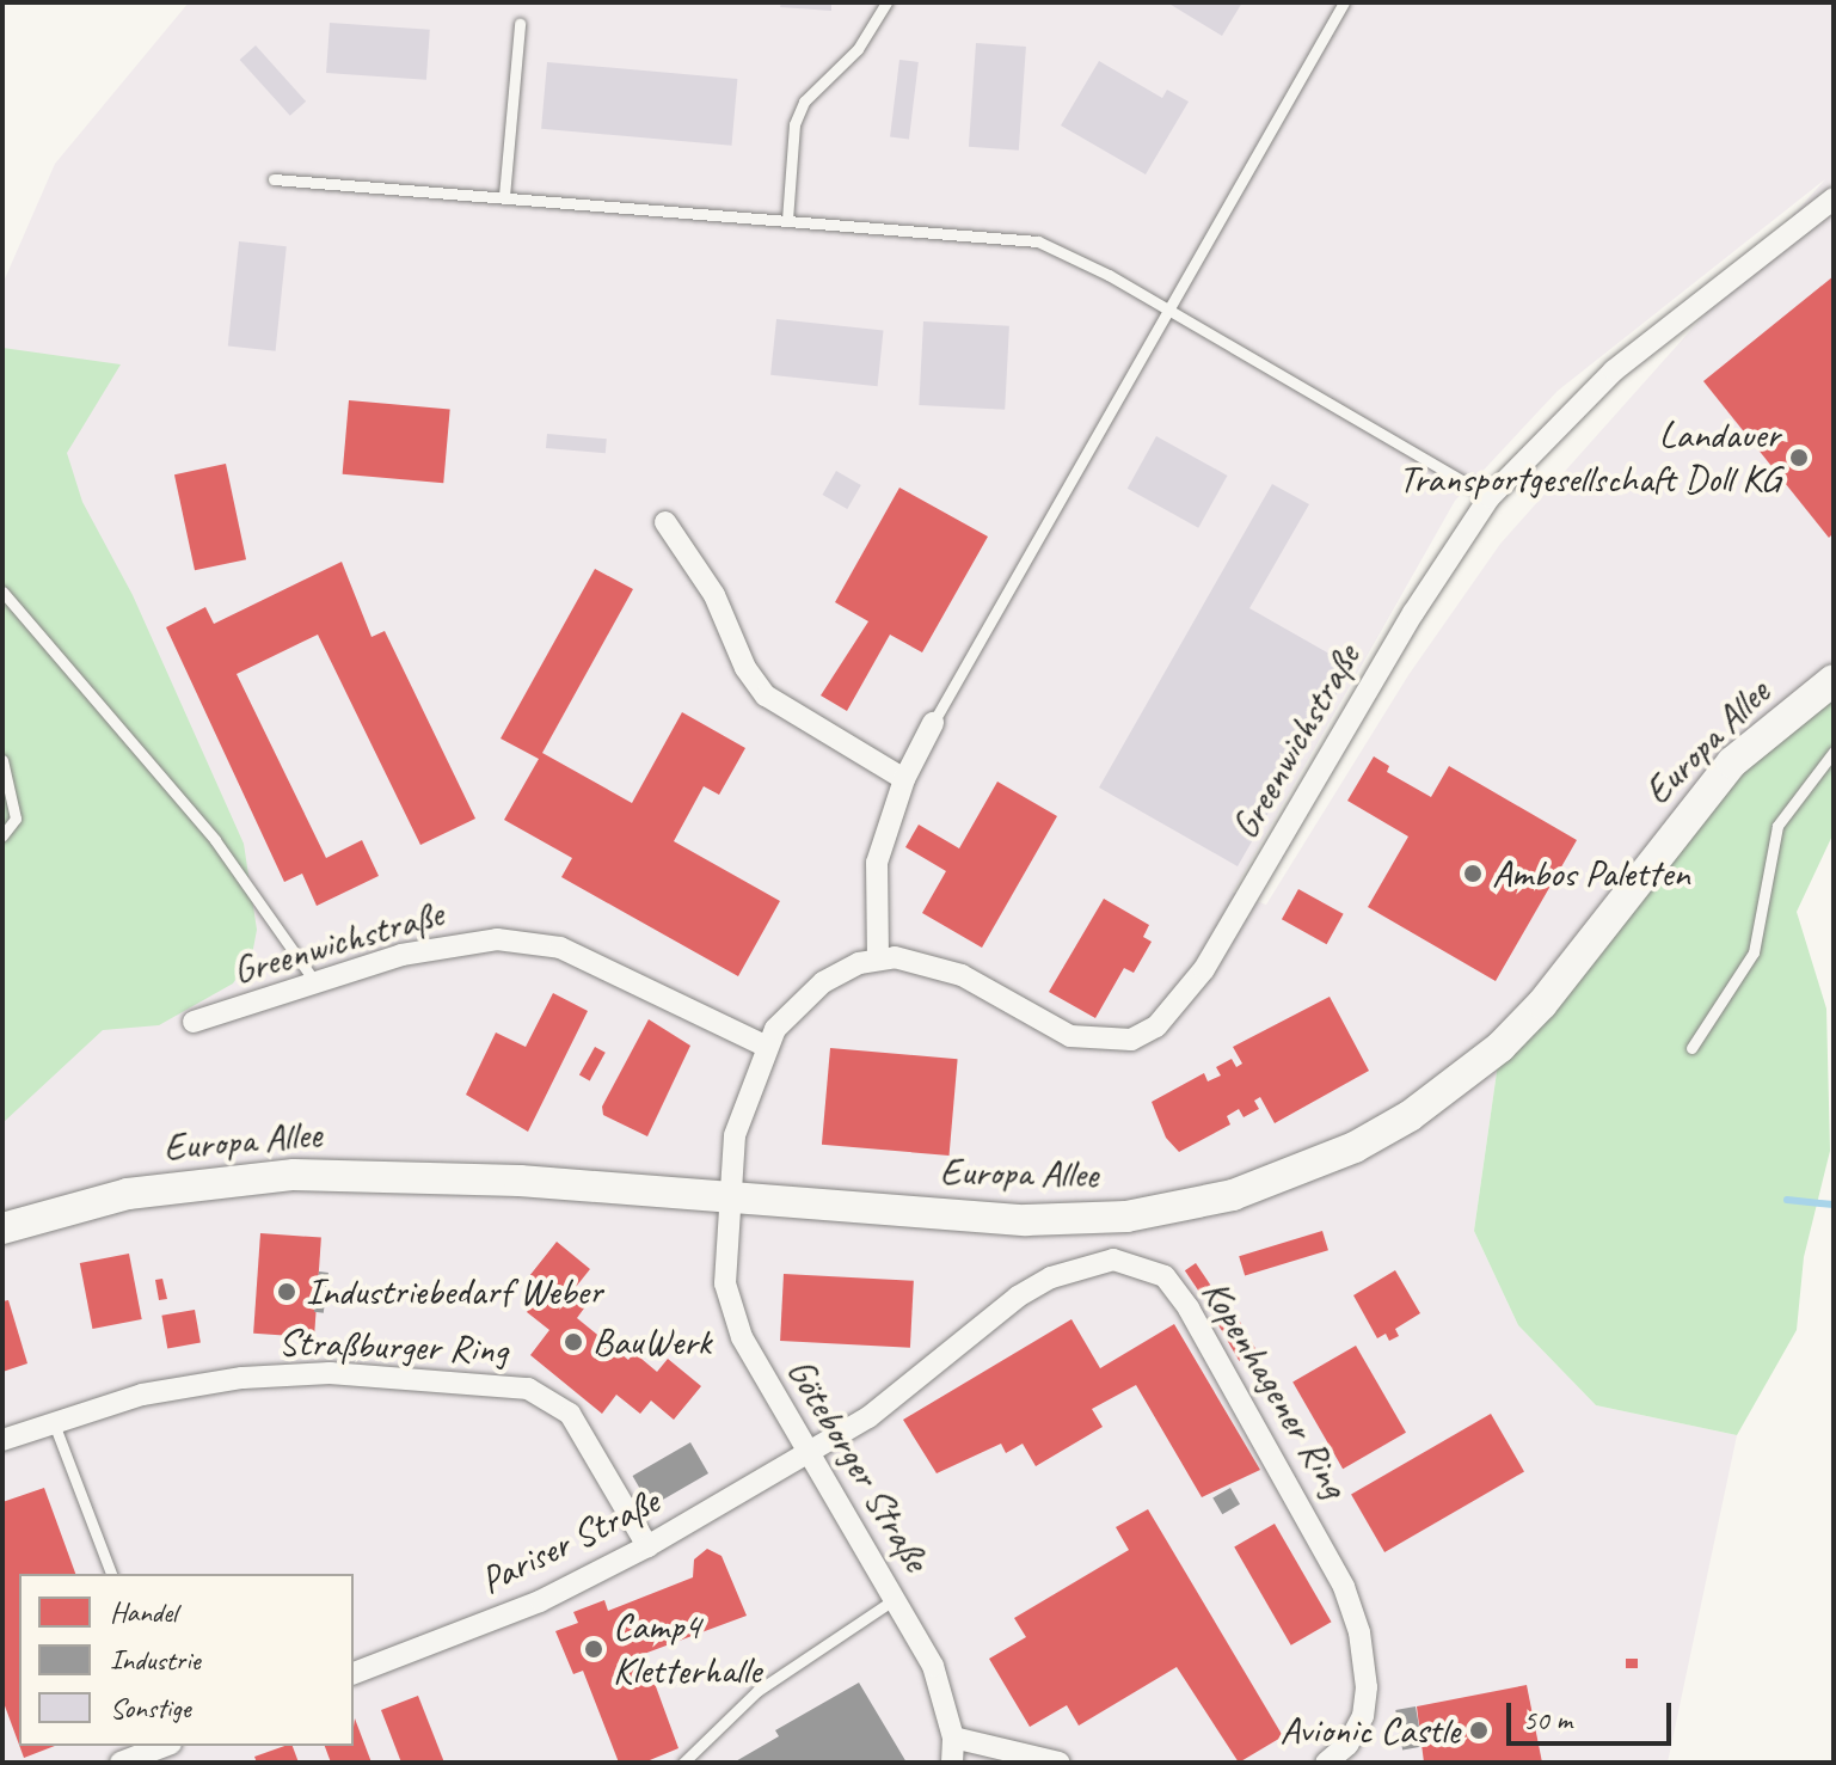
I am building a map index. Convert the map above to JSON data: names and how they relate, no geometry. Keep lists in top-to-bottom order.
{
  "streets": {
    "main road": ["Europa Allee"],
    "street": [
      "Greenwichstraße",
      "Straßburger Ring",
      "Kopenhagener Ring",
      "Göteborger Straße",
      "Pariser Straße"
    ]
  },
  "crossings": [
    ["Greenwichstraße", "Europa Allee"],
    ["Greenwichstraße", "Göteborger Straße"],
    ["Europa Allee", "Göteborger Straße"],
    ["Straßburger Ring", "Pariser Straße"],
    ["Kopenhagener Ring", "Göteborger Straße"],
    ["Kopenhagener Ring", "Pariser Straße"],
    ["Göteborger Straße", "Pariser Straße"]
  ],
  "places": [
    "Landauer Transportgesellschaft Doll KG",
    "Ambos Paletten",
    "Industriebedarf Weber",
    "BauWerk",
    "Camp4 Kletterhalle",
    "Avionic Castle"
  ],
  "legend": ["Handel", "Industrie", "Sonstige"],
  "scale_bar": "50 m"
}
